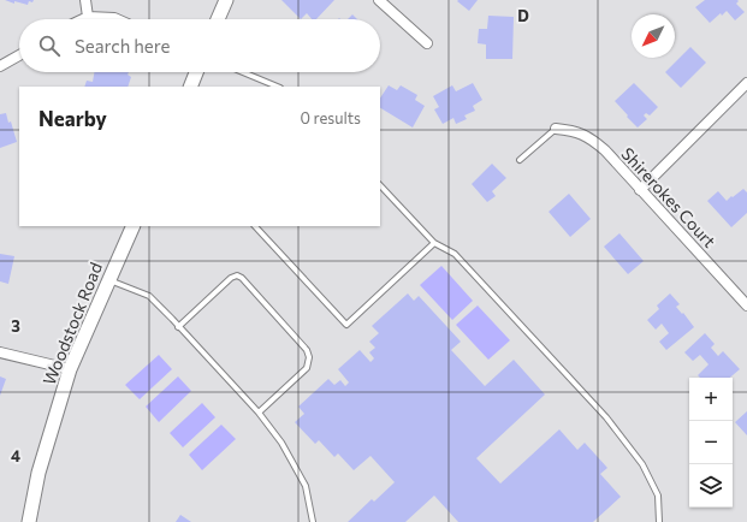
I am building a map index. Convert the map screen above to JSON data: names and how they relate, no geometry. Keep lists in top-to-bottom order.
{
  "streets": {
    "street": ["Shirerokes Court", "Woodstock Road"]
  },
  "north": "bottom left",
  "page": {
    "search": "Search here",
    "heading": ["Nearby", "0 results"],
    "map_buttons": ["+", "−"]
  },
  "grid": {
    "columns": ["D"],
    "rows": ["3", "4"]
  }
}
